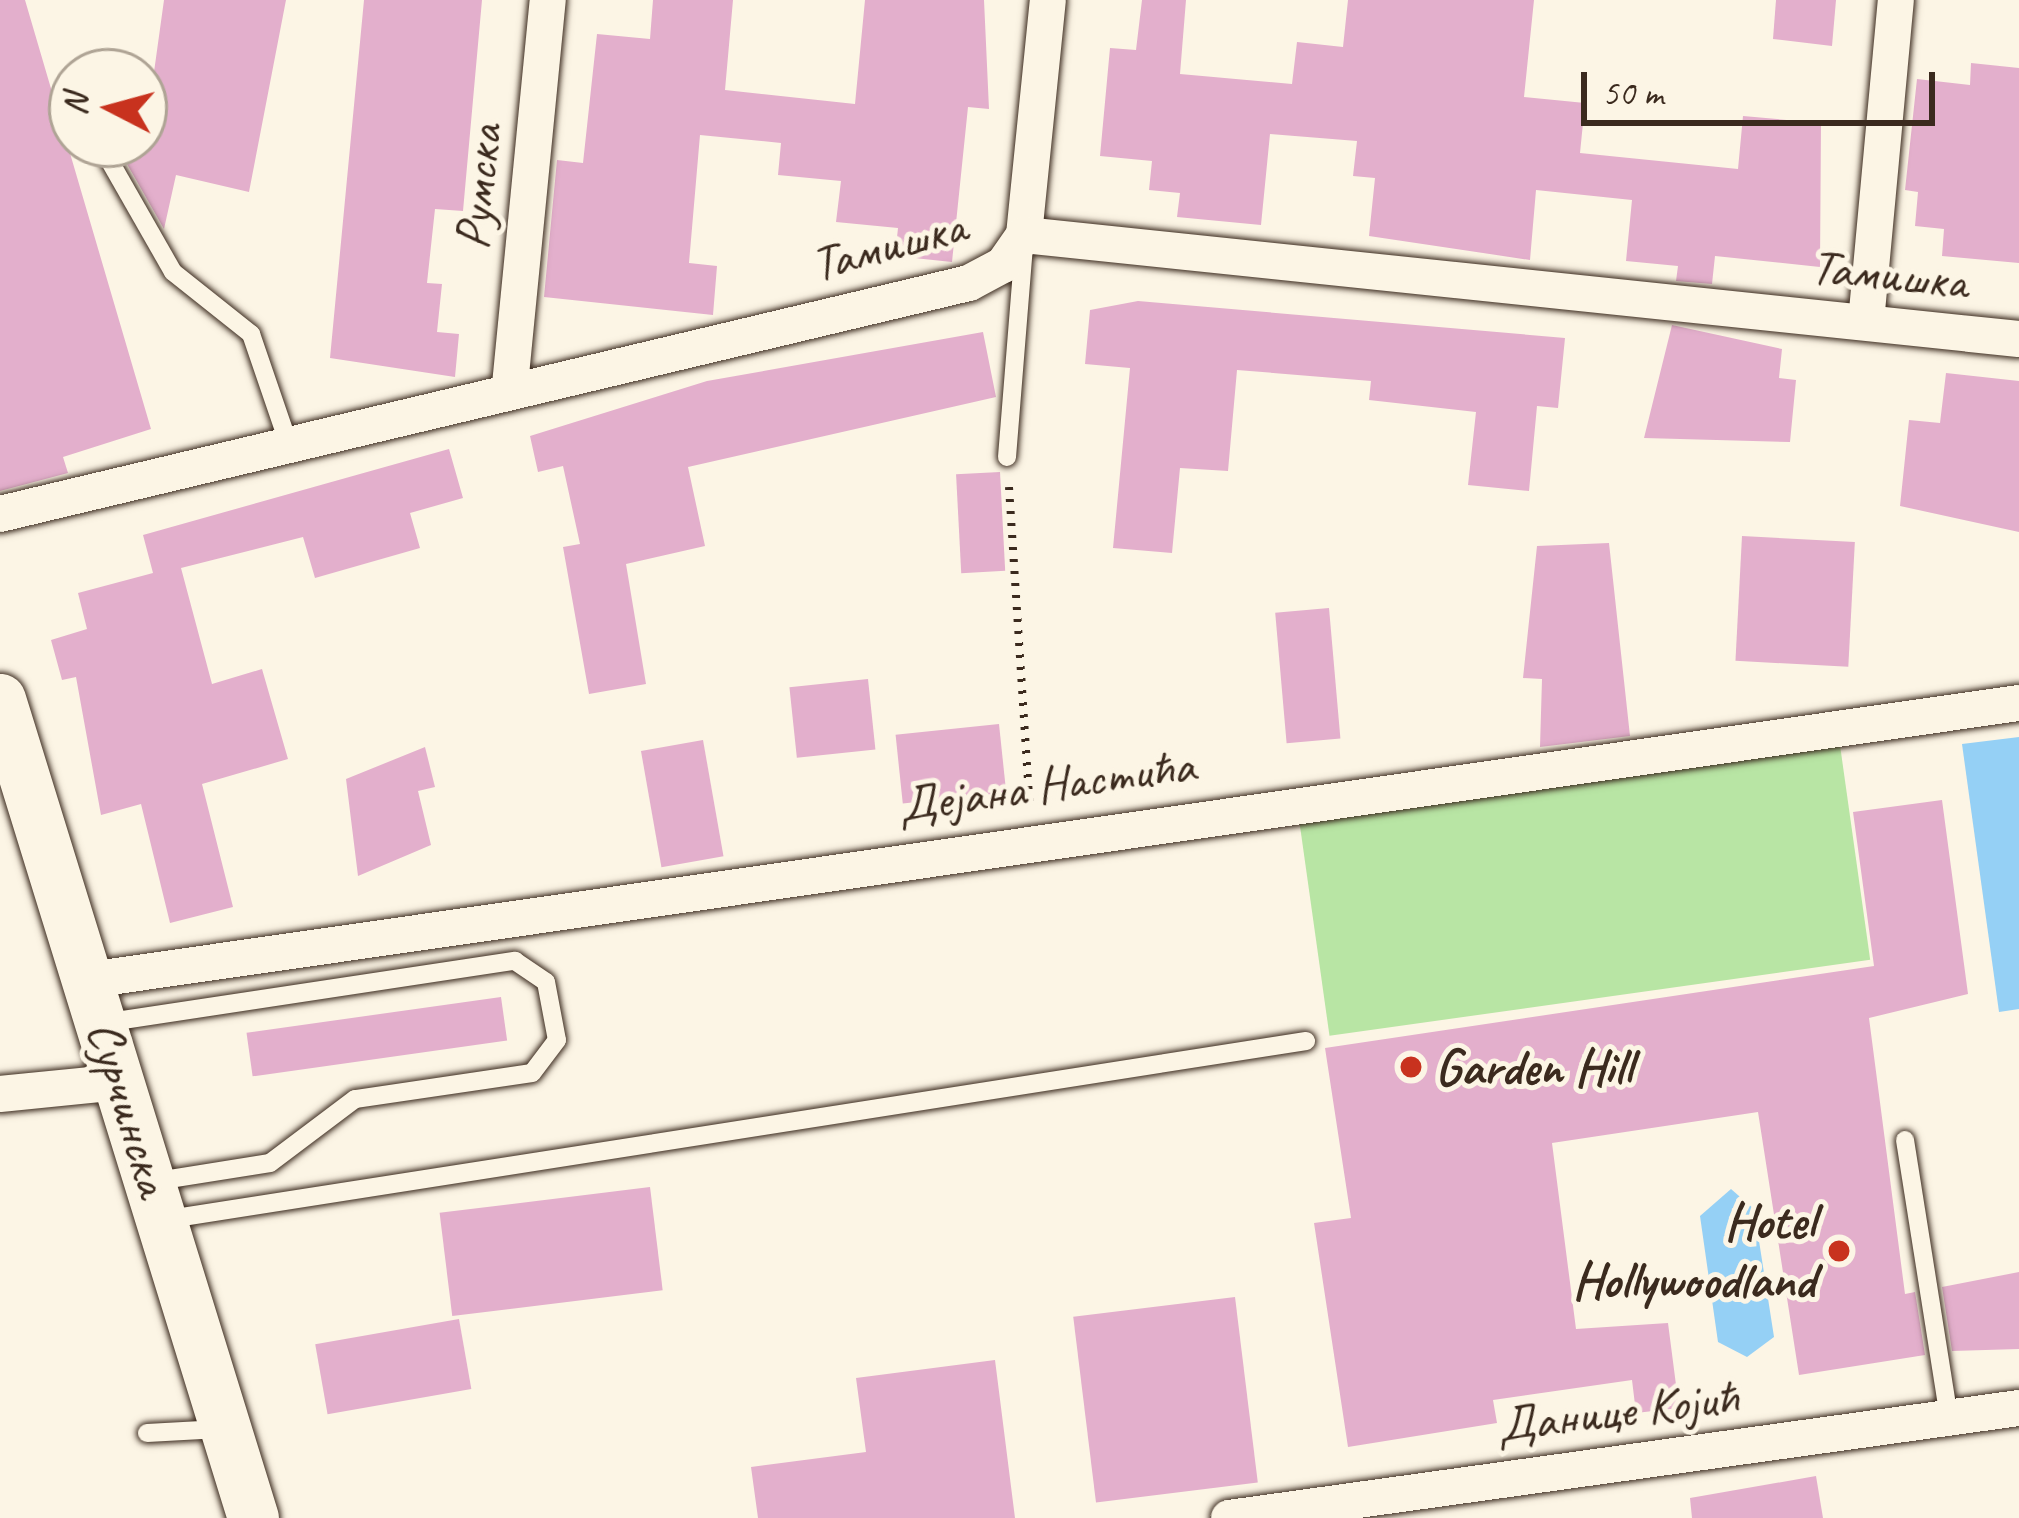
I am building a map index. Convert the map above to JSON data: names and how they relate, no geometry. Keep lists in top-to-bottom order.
{
  "streets": {
    "main road": ["Сурчинска"],
    "street": [
      "Румска",
      "Тамишка",
      "Дејана Настића",
      "Данице Којић"
    ]
  },
  "crossings": [
    ["Румска", "Тамишка"],
    ["Дејана Настића", "Сурчинска"]
  ],
  "places": ["Garden Hill", "Hotel Hollywoodland"],
  "scale_bar": "50 m",
  "north": "left"
}
